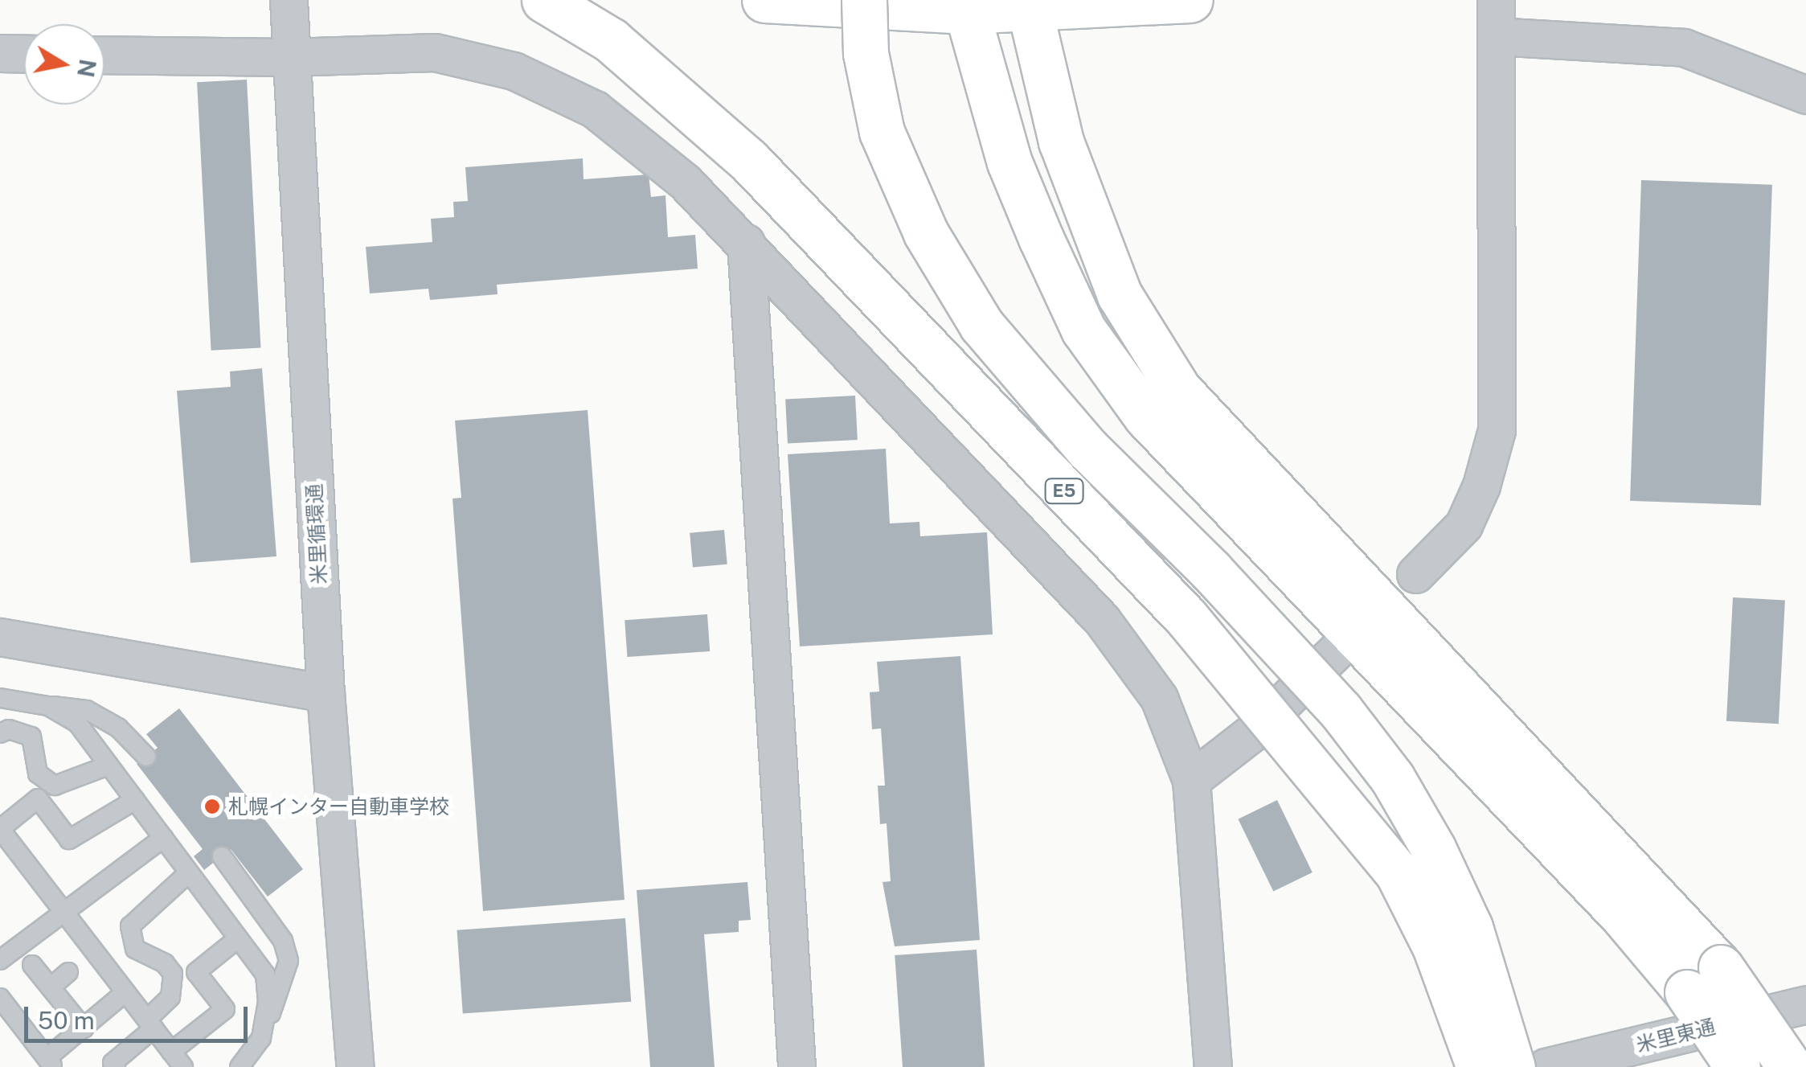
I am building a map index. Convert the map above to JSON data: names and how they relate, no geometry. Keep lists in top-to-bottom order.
{
  "streets": {
    "highway": ["E5"],
    "street": ["米里循環通", "米里東通"]
  },
  "places": ["札幌インター自動車学校"],
  "scale_bar": "50 m",
  "north": "right"
}
